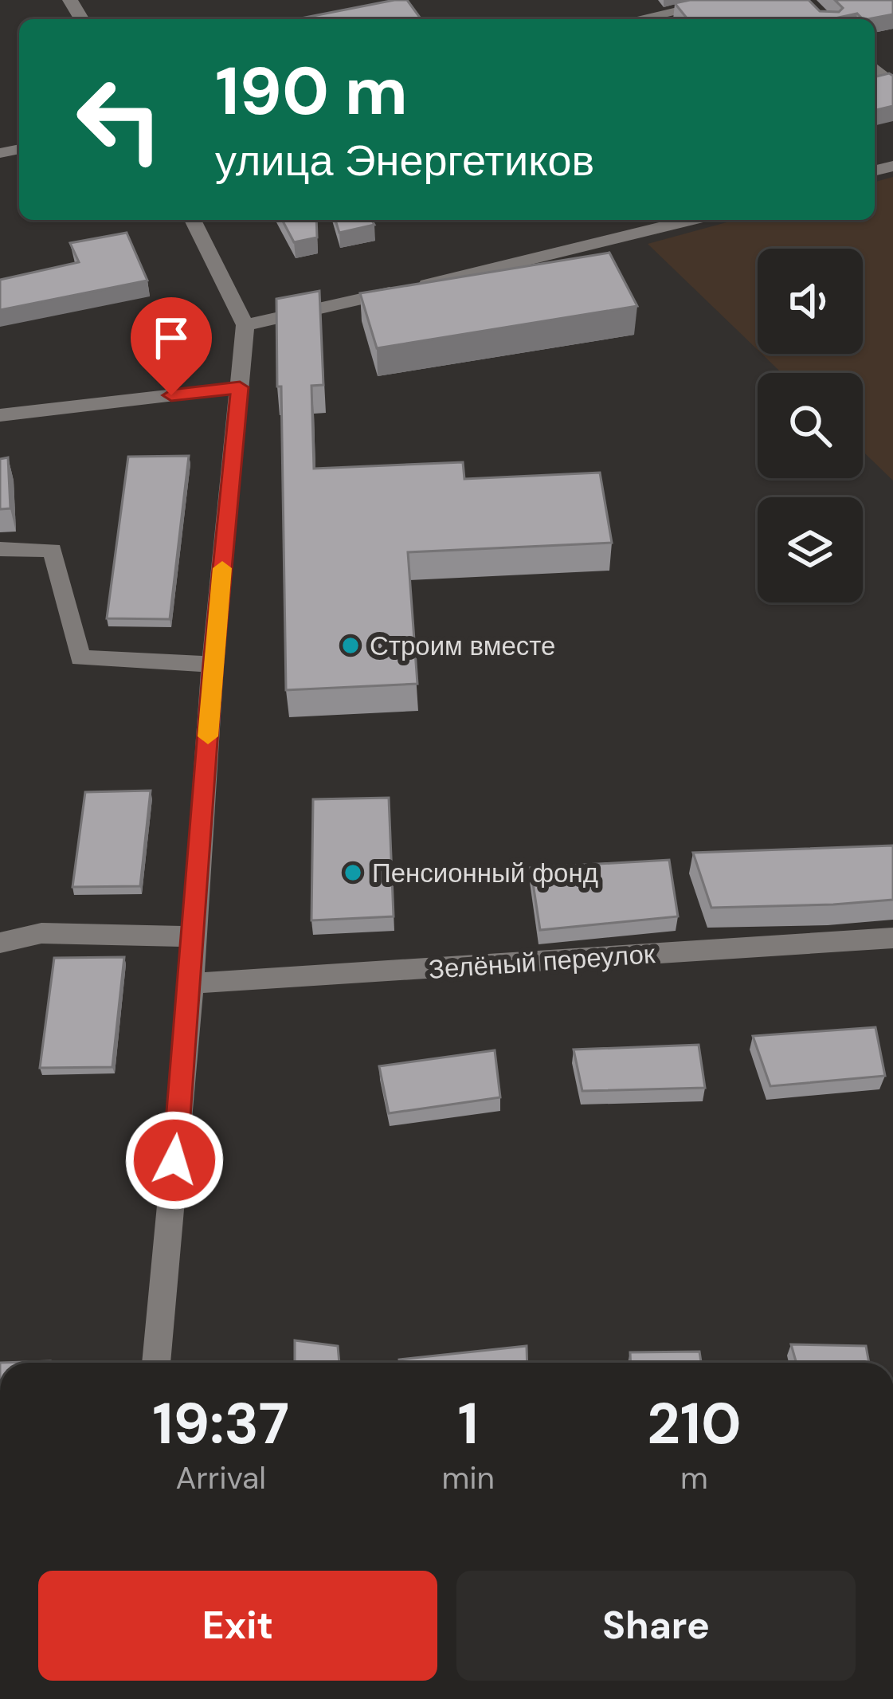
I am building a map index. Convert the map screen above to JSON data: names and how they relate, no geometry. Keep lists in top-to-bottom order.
{
  "streets": {
    "street": ["Зелёный переулок"]
  },
  "places": ["Строим вместе", "Пенсионный фонд"],
  "page": {
    "turn": ["190 m", "улица Энергетиков"],
    "eta": [
      "19:37",
      "Arrival",
      "1",
      "min",
      "210",
      "m"
    ],
    "buttons": ["Exit", "Share"]
  }
}
